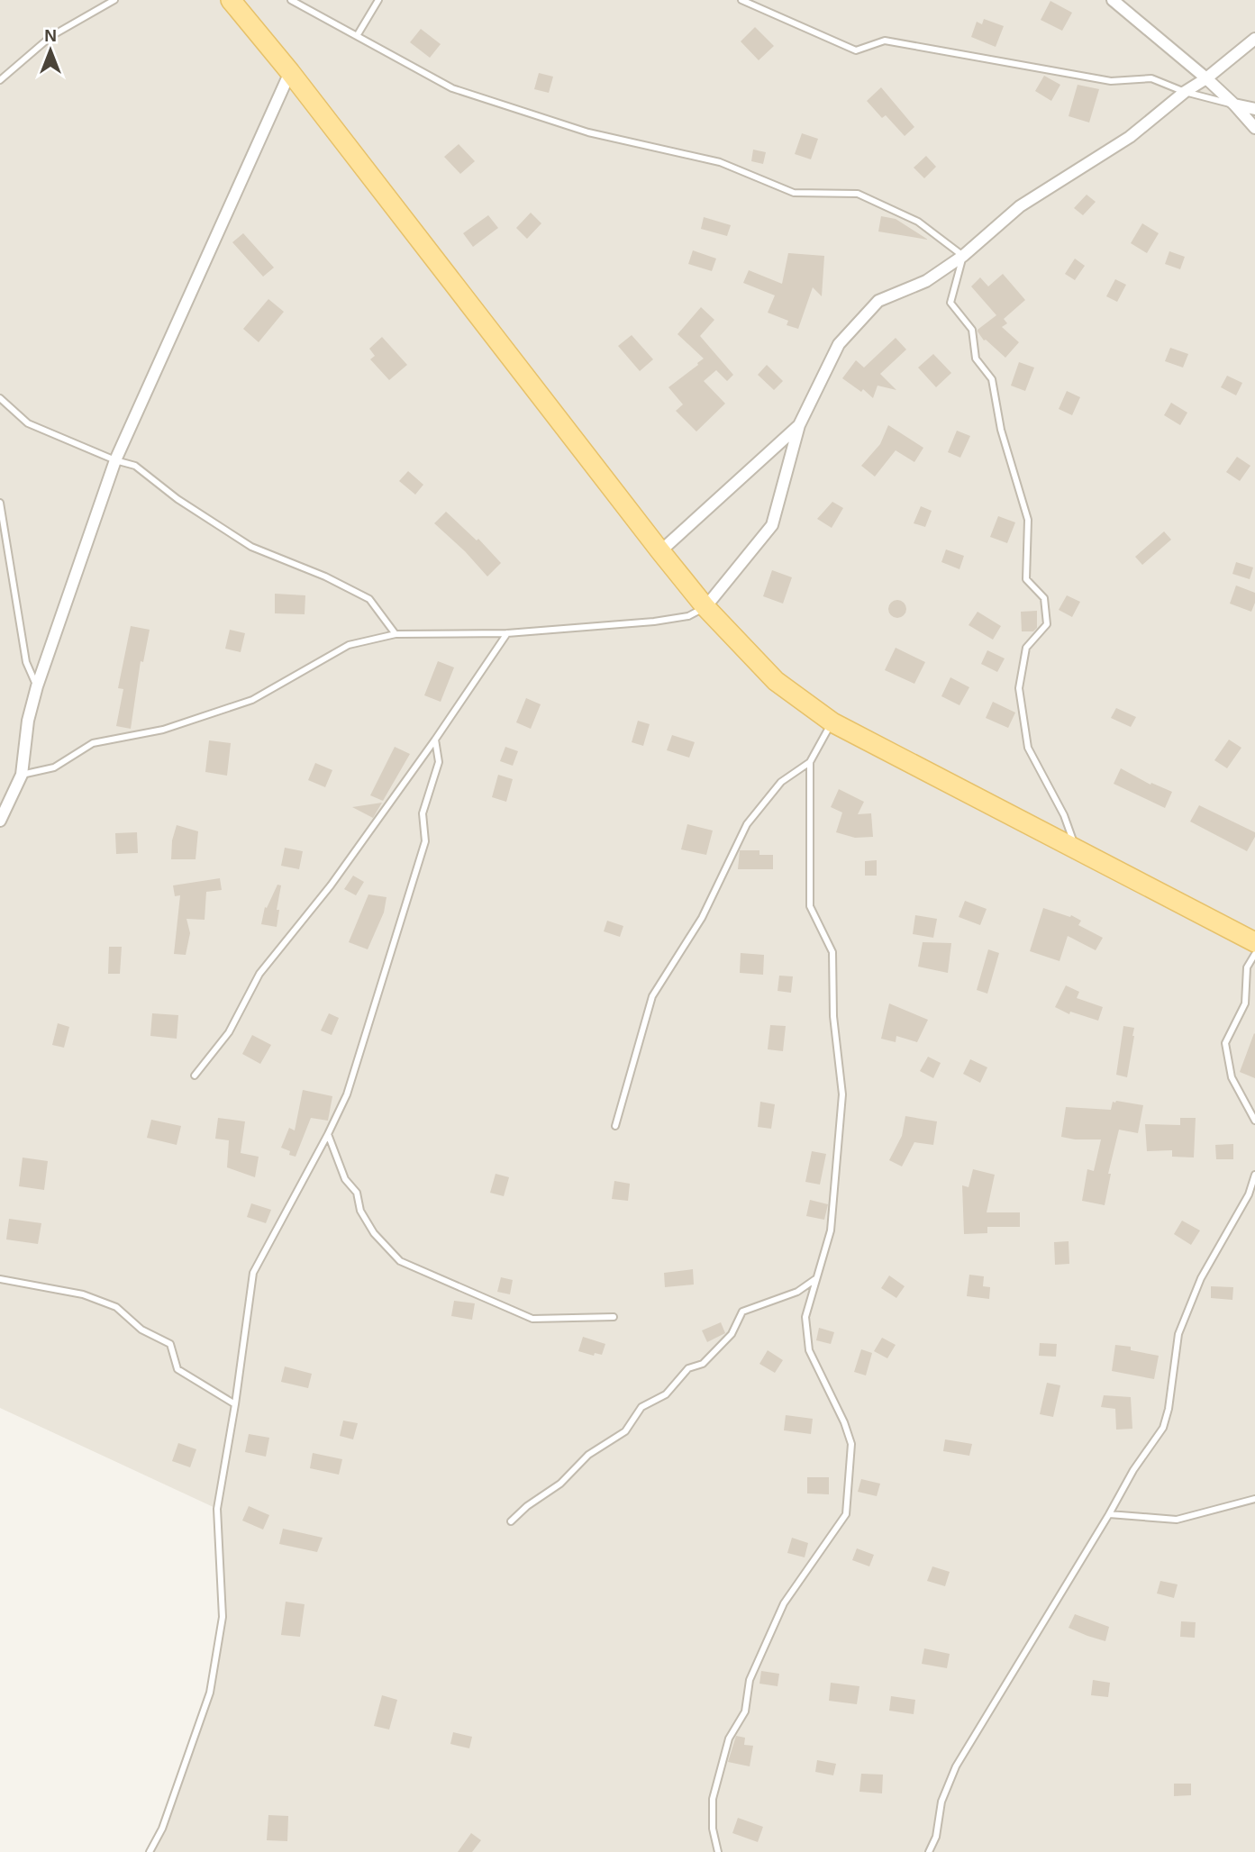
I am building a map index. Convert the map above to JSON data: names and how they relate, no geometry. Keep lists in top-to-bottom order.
{
  "north": "top"
}
